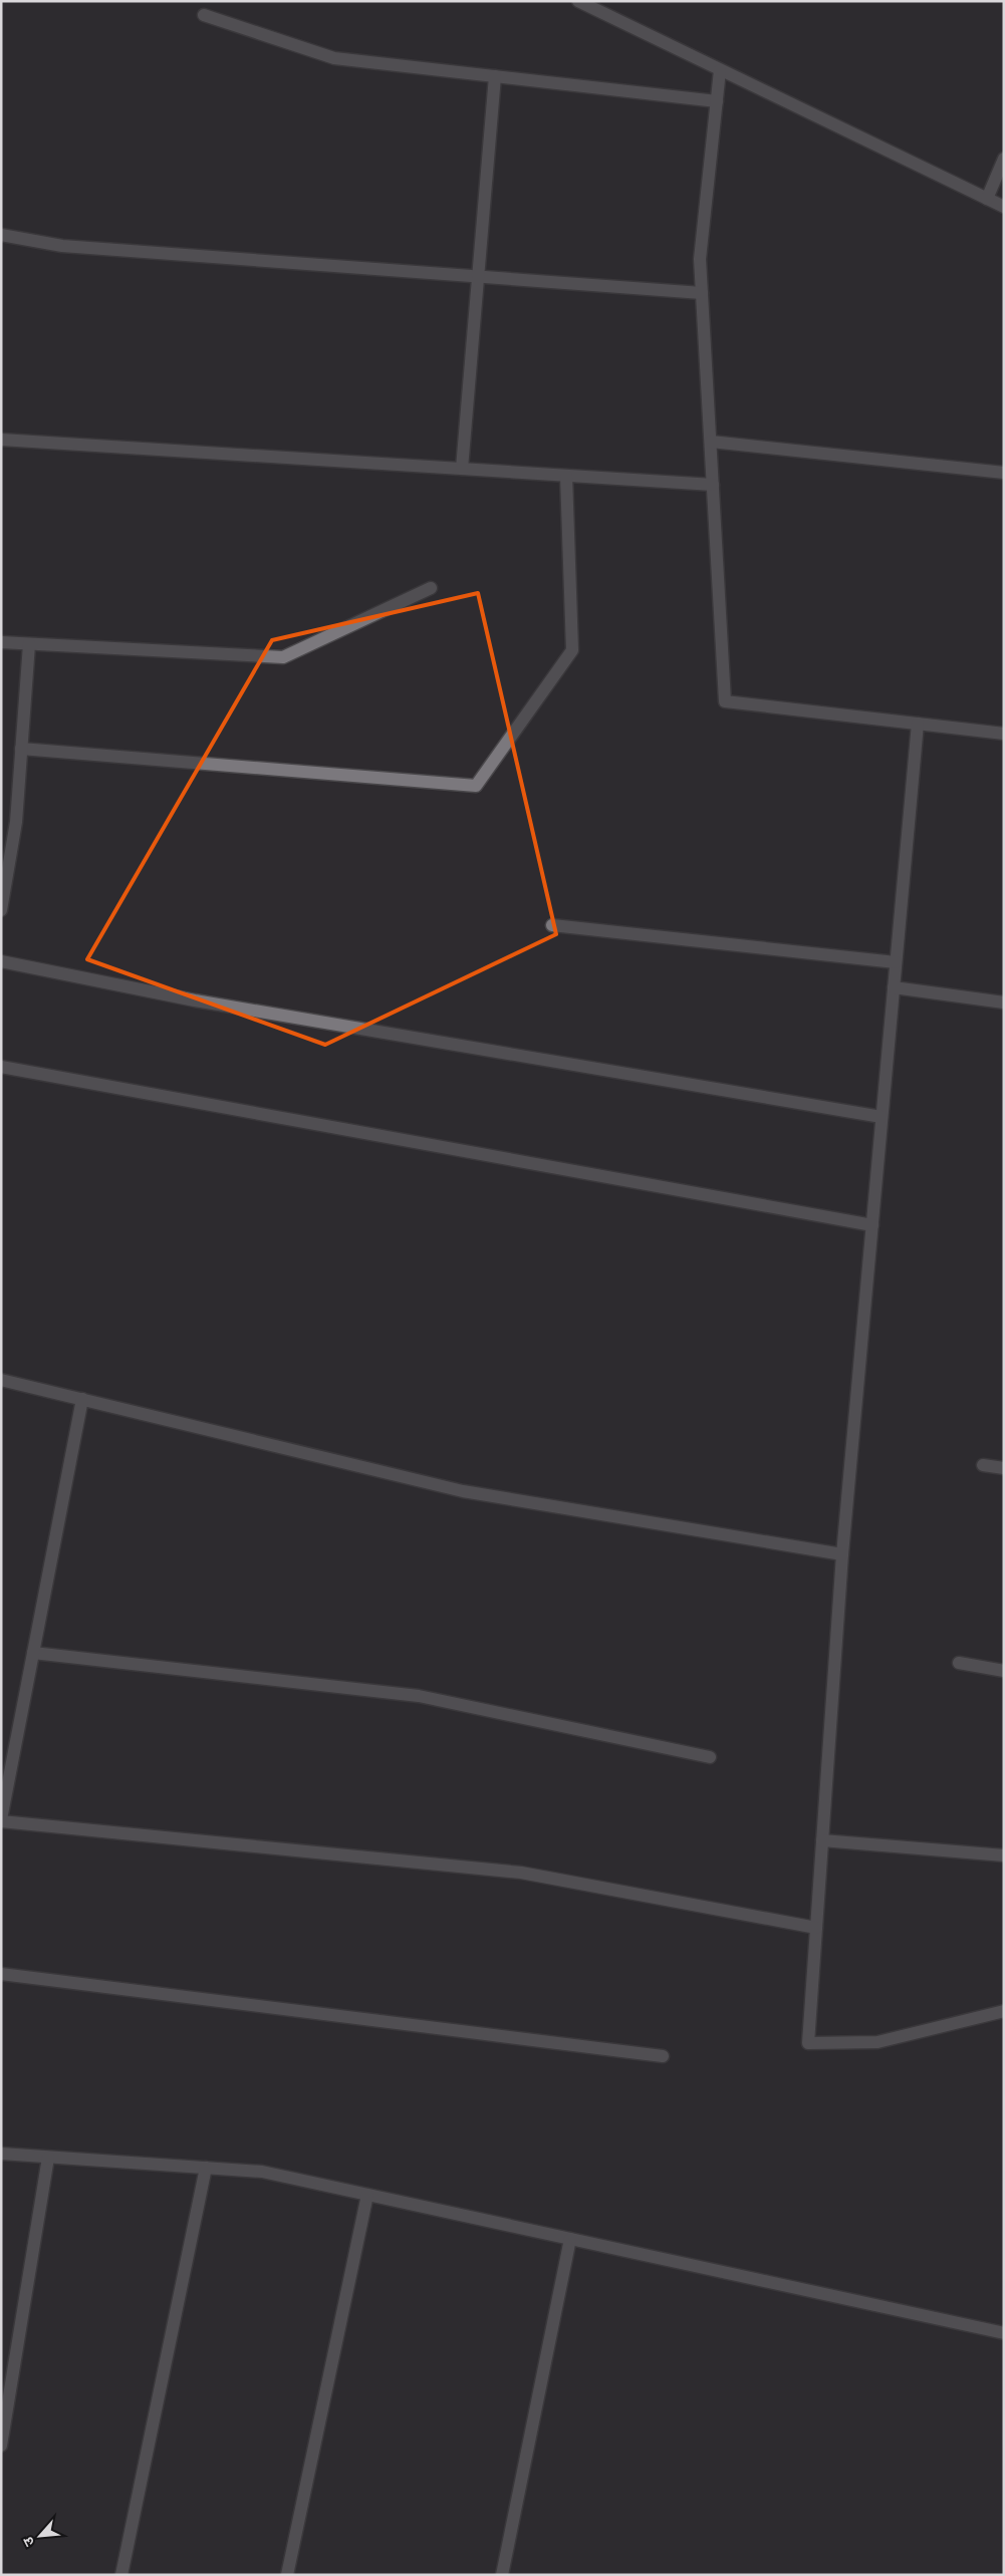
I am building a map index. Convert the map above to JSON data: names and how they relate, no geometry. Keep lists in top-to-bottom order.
{
  "north": "bottom left"
}
